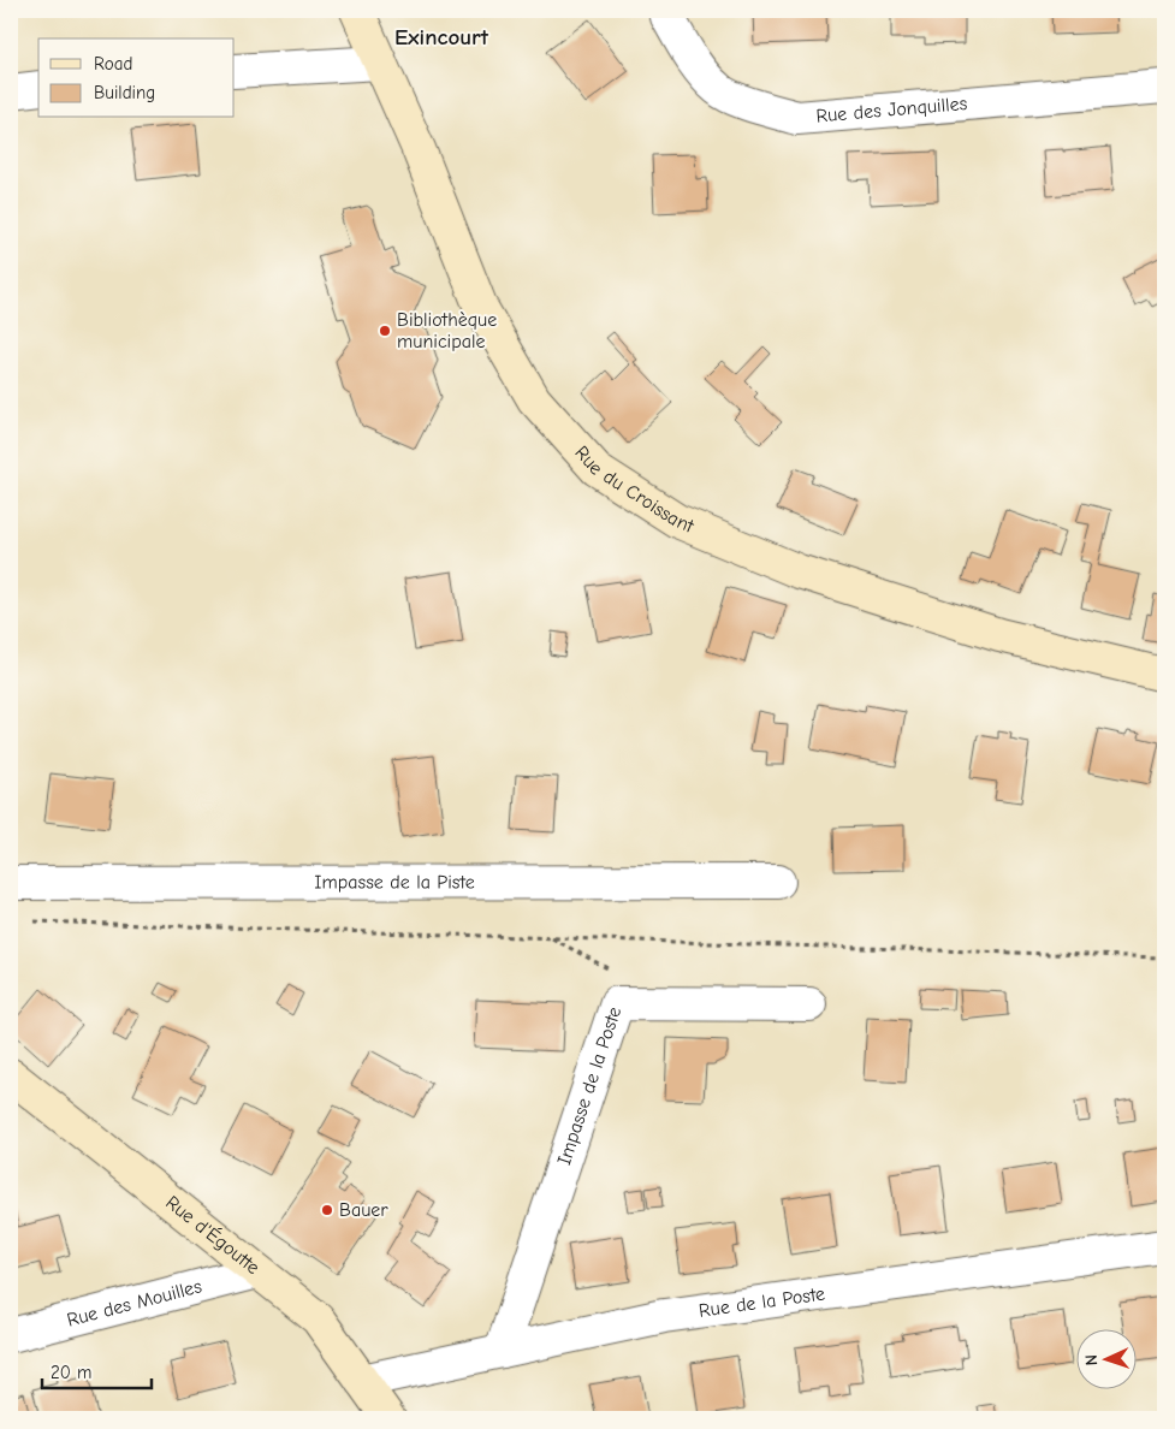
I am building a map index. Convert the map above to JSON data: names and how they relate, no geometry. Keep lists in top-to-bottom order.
{
  "streets": {
    "street": [
      "Rue des Jonquilles",
      "Rue du Croissant",
      "Impasse de la Piste",
      "Impasse de la Poste",
      "Rue d'Égoutte",
      "Rue de la Poste",
      "Rue des Mouilles"
    ]
  },
  "crossings": [
    ["Impasse de la Poste", "Rue de la Poste"],
    ["Rue d'Égoutte", "Rue de la Poste"],
    ["Rue d'Égoutte", "Rue des Mouilles"]
  ],
  "districts": ["Exincourt"],
  "places": ["Bibliothèque municipale", "Bauer"],
  "legend": ["Road", "Building"],
  "scale_bar": "20 m",
  "north": "left"
}
